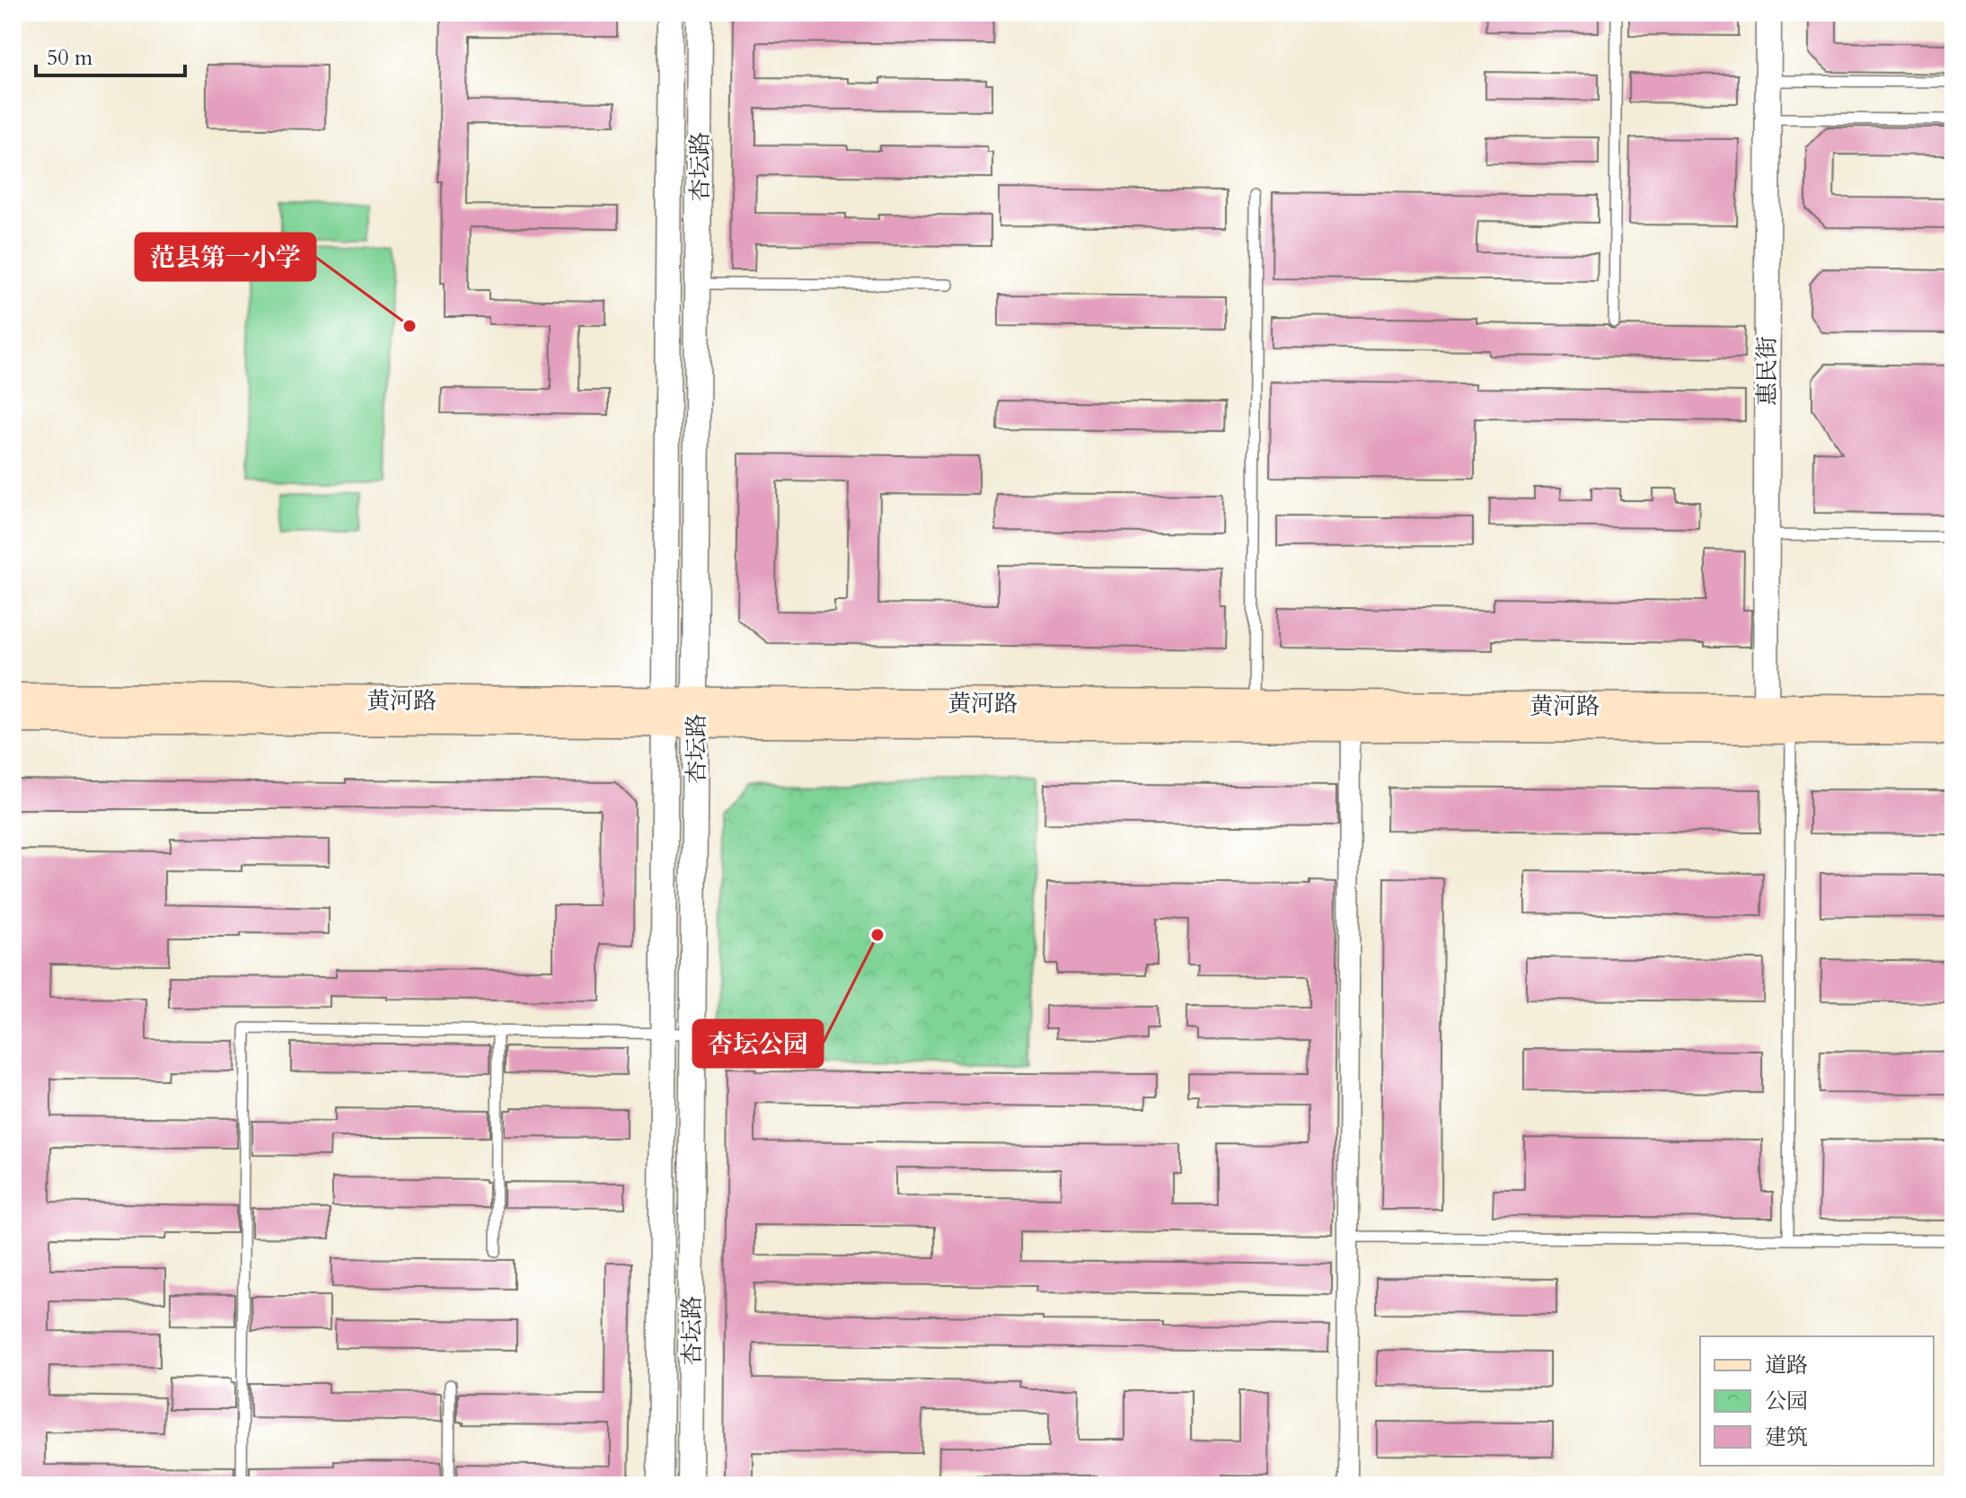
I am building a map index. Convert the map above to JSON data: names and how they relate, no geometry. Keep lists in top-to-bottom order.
{
  "streets": {
    "main road": ["黄河路"],
    "street": ["杏坛路", "惠民街"]
  },
  "crossings": [
    ["杏坛路", "黄河路"],
    ["惠民街", "黄河路"]
  ],
  "places": ["范县第一小学", "杏坛公园"],
  "legend": ["道路", "公园", "建筑"],
  "scale_bar": "50 m"
}
